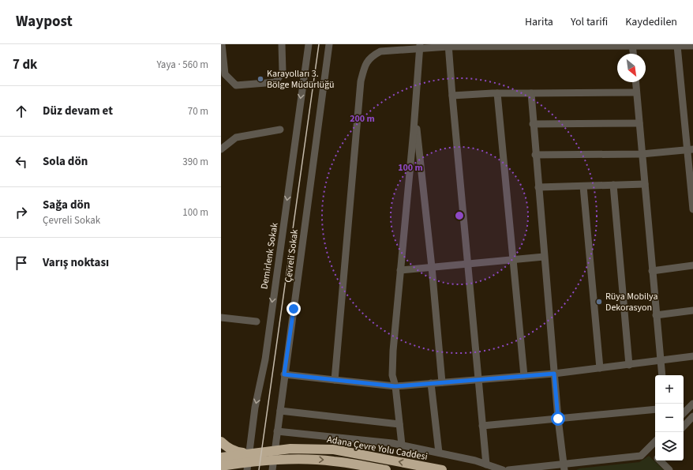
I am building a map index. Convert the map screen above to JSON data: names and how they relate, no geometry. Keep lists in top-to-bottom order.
{
  "streets": {
    "highway": ["Adana Çevre Yolu Caddesi"],
    "street": ["Demirlenk Sokak", "Çevreli Sokak"]
  },
  "places": ["Karayolları 3. Bölge Müdürlüğü", "Rüya Mobilya Dekorasyon"],
  "north": "bottom right",
  "page": {
    "header": "Waypost",
    "nav": ["Harita", "Yol tarifi", "Kaydedilen"],
    "heading": ["7 dk", "Yaya · 560 m"],
    "list": [
      ["Düz devam et", "70 m"],
      ["Sola dön", "390 m"],
      ["Sağa dön", "Çevreli Sokak", "100 m"],
      "Varış noktası"
    ],
    "map_buttons": ["+", "−"]
  },
  "rings": ["200 m", "100 m"]
}
